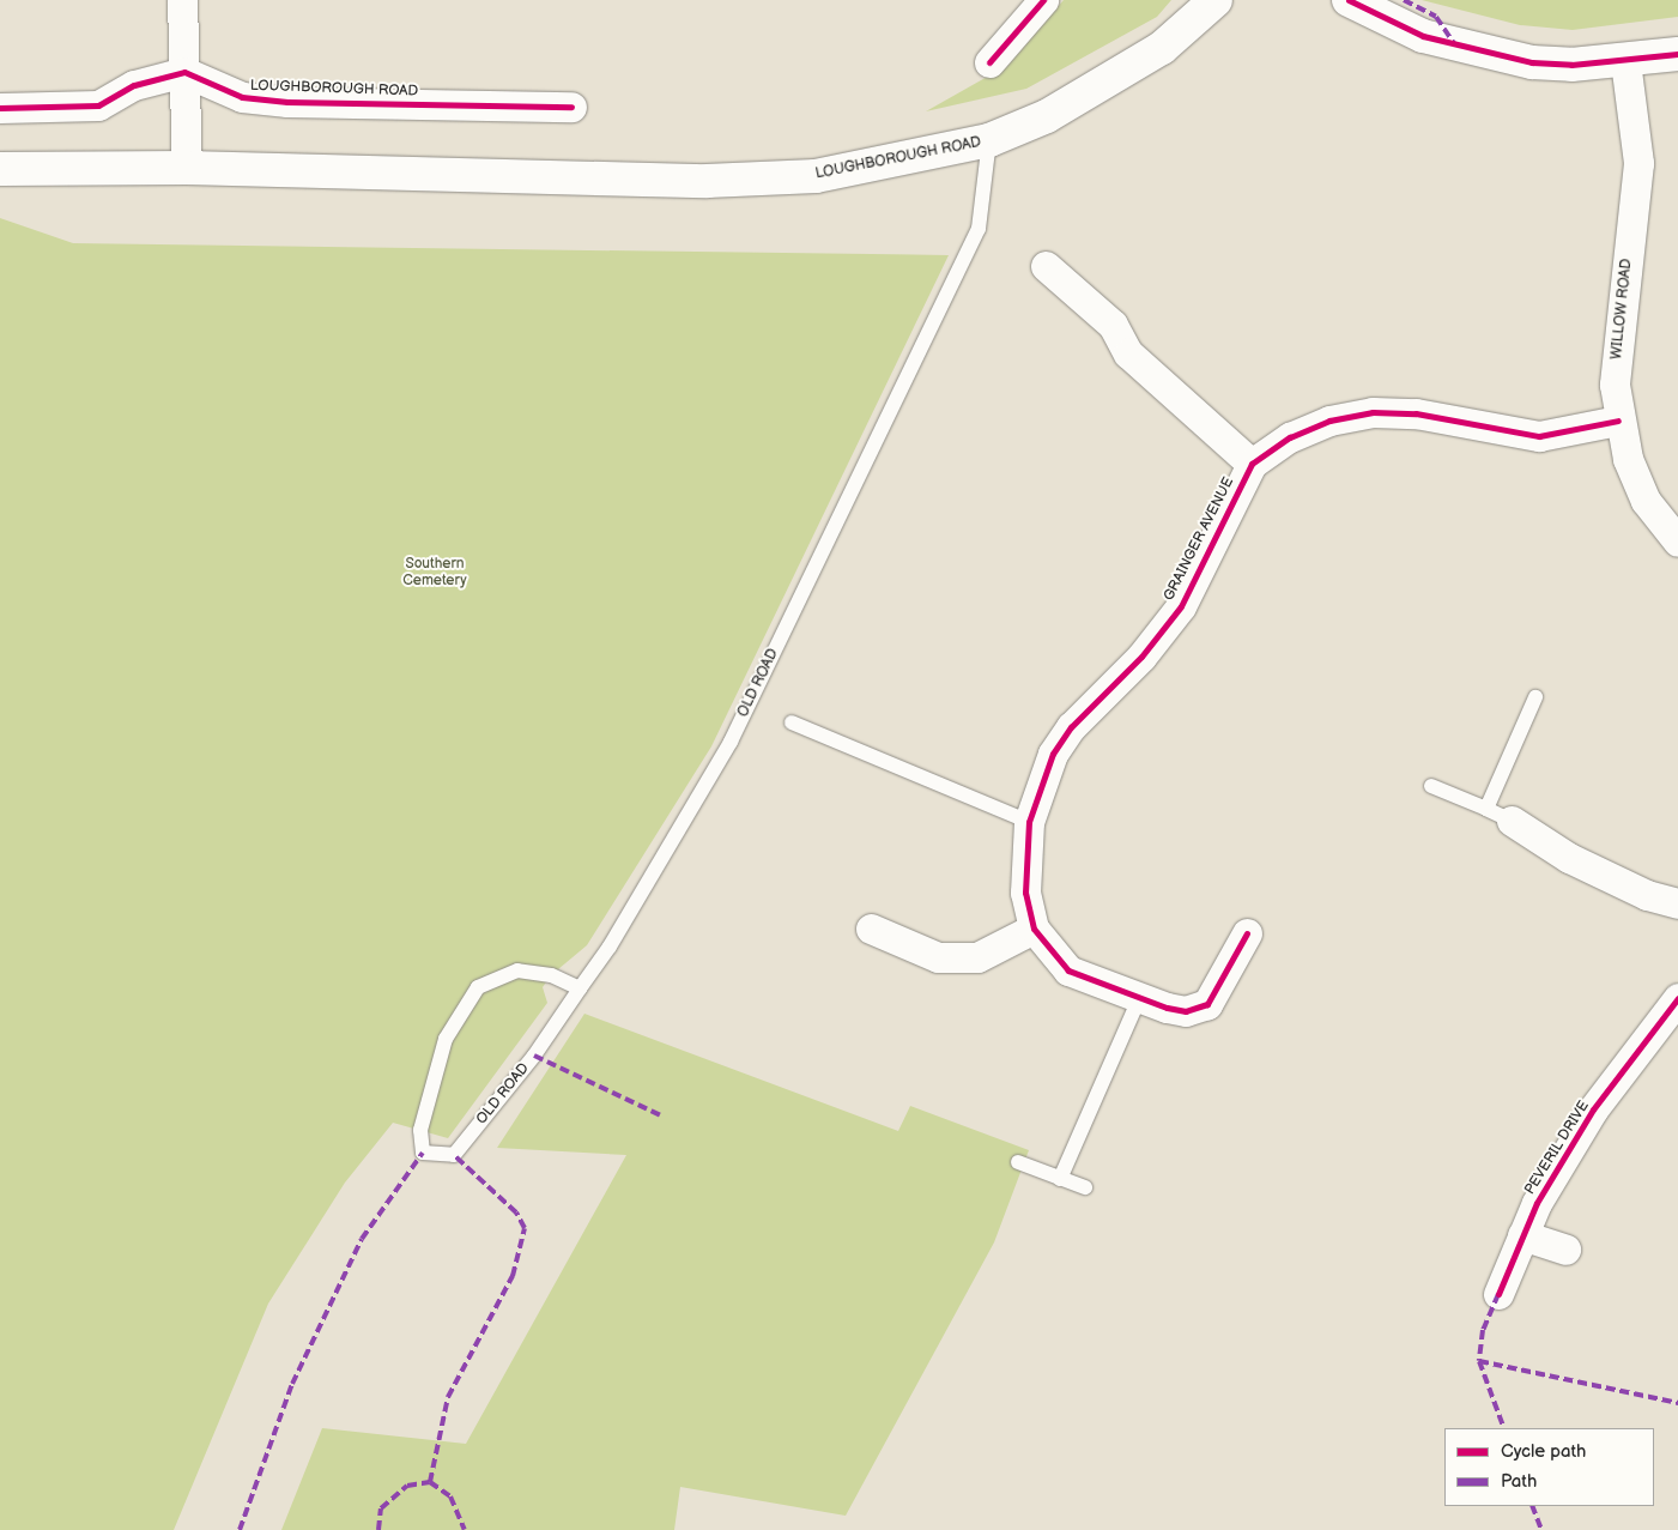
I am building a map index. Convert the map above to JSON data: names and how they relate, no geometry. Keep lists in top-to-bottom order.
{
  "streets": {
    "main road": ["LOUGHBOROUGH ROAD"],
    "street": ["WILLOW ROAD", "GRAINGER AVENUE", "PEVERIL DRIVE"],
    "lane": ["OLD ROAD"]
  },
  "crossings": [
    ["LOUGHBOROUGH ROAD", "OLD ROAD"],
    ["WILLOW ROAD", "GRAINGER AVENUE"]
  ],
  "parks": ["Southern Cemetery"],
  "legend": ["Cycle path", "Path"]
}
